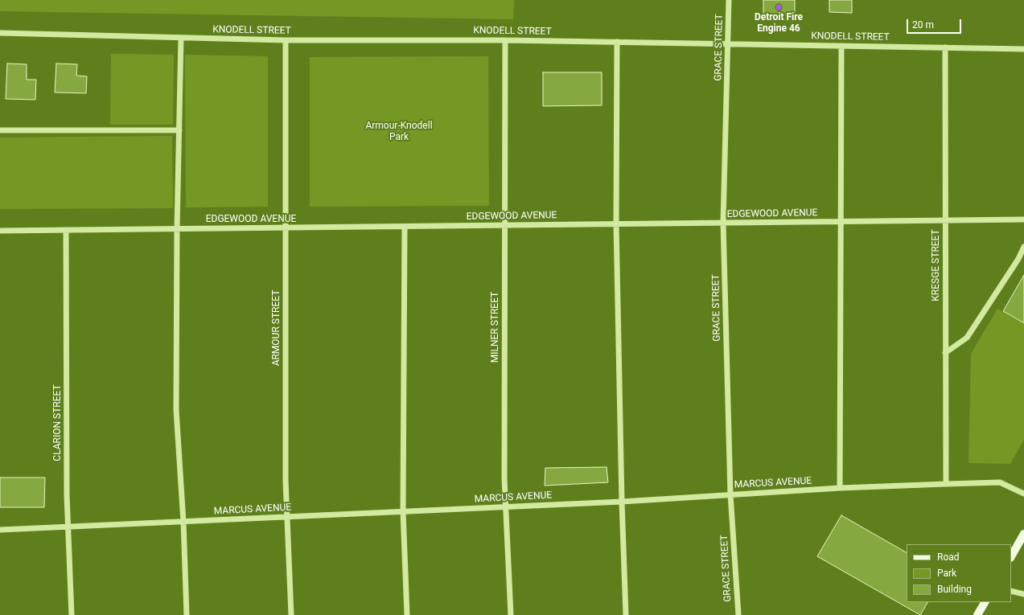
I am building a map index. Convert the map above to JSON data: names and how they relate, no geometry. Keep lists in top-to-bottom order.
{
  "streets": {
    "street": [
      "KNODELL STREET",
      "GRACE STREET",
      "EDGEWOOD AVENUE",
      "KRESGE STREET",
      "MILNER STREET",
      "ARMOUR STREET",
      "CLARION STREET",
      "MARCUS AVENUE"
    ]
  },
  "crossings": [
    ["KNODELL STREET", "GRACE STREET"],
    ["KNODELL STREET", "KRESGE STREET"],
    ["KNODELL STREET", "MILNER STREET"],
    ["KNODELL STREET", "ARMOUR STREET"],
    ["GRACE STREET", "EDGEWOOD AVENUE"],
    ["GRACE STREET", "MARCUS AVENUE"],
    ["EDGEWOOD AVENUE", "KRESGE STREET"],
    ["EDGEWOOD AVENUE", "MILNER STREET"],
    ["EDGEWOOD AVENUE", "ARMOUR STREET"],
    ["EDGEWOOD AVENUE", "CLARION STREET"],
    ["KRESGE STREET", "MARCUS AVENUE"],
    ["MILNER STREET", "MARCUS AVENUE"],
    ["ARMOUR STREET", "MARCUS AVENUE"],
    ["CLARION STREET", "MARCUS AVENUE"]
  ],
  "parks": ["Armour-Knodell Park"],
  "places": ["Detroit Fire Engine 46"],
  "legend": ["Road", "Park", "Building"],
  "scale_bar": "20 m"
}
